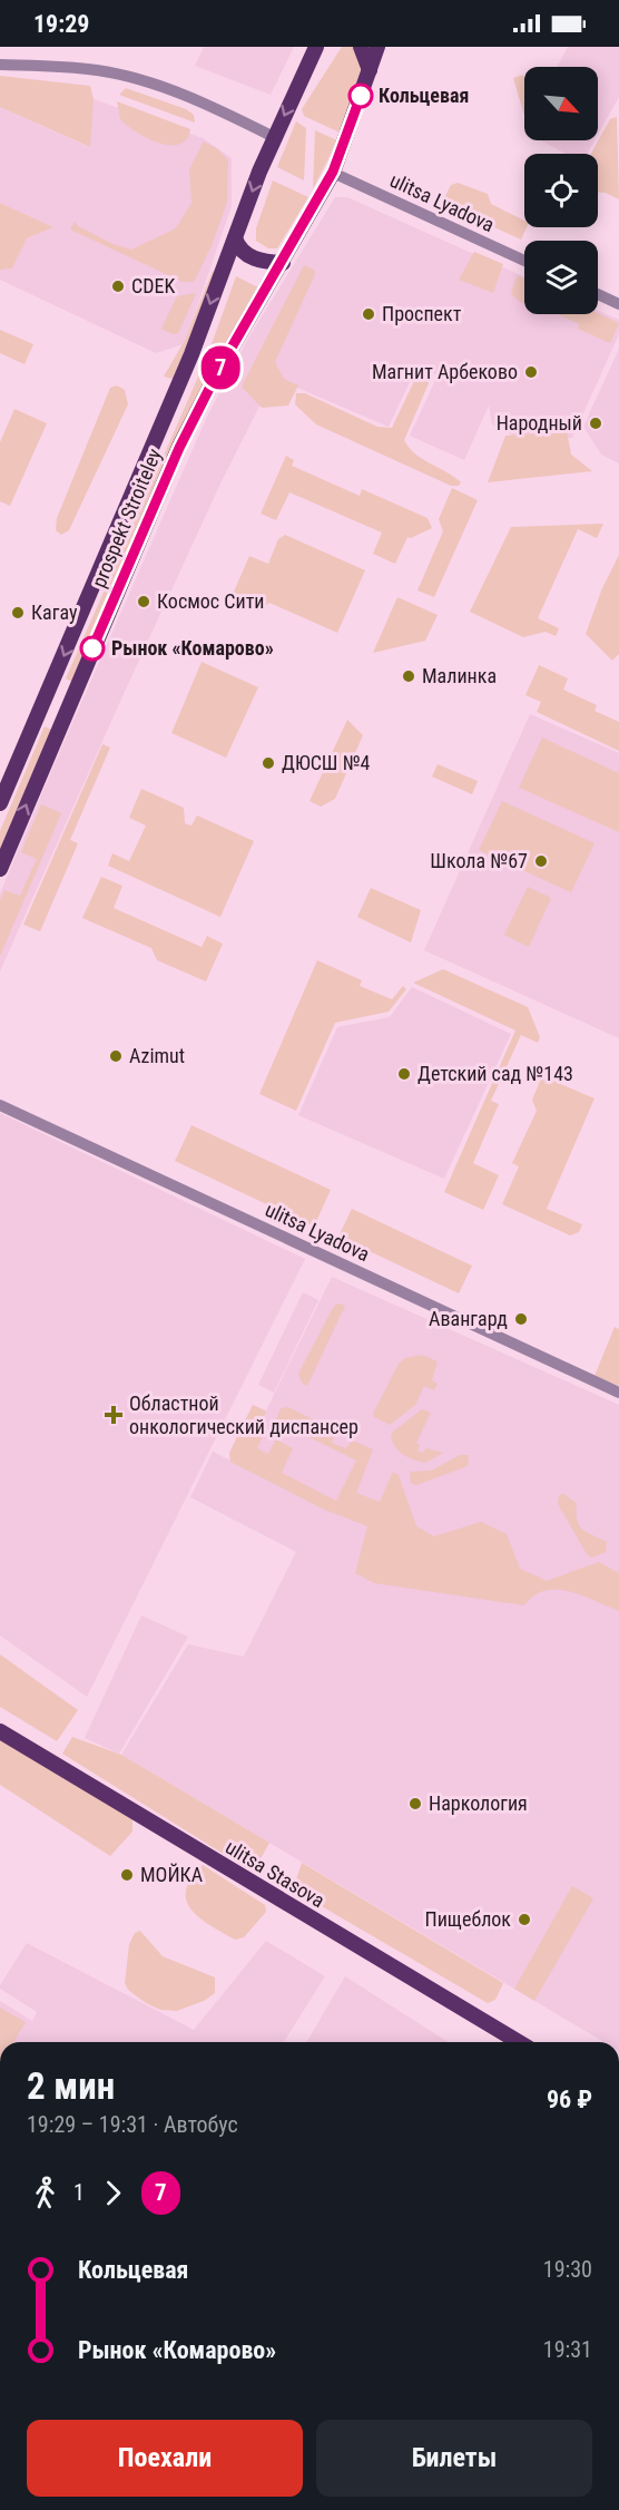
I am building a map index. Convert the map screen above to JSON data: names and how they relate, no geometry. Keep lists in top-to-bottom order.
{
  "streets": {
    "main road": ["prospekt Stroiteley", "ulitsa Stasova"],
    "street": ["ulitsa Lyadova"]
  },
  "crossings": [
    ["ulitsa Lyadova", "prospekt Stroiteley"]
  ],
  "places": {
    "other": [
      "Кольцевая",
      "CDEK",
      "Проспект",
      "Магнит Арбеково",
      "Народный",
      "Космос Сити",
      "Кагау",
      "Рынок «Комарово»",
      "Малинка",
      "ДЮСШ №4",
      "Школа №67",
      "Azimut",
      "Детский сад №143",
      "Авангард",
      "Наркология",
      "МОЙКА",
      "Пищеблок"
    ],
    "health": ["Областной онкологический диспансер"]
  },
  "lines": ["bus line 7"],
  "north": "bottom right",
  "page": {
    "status": "19:29",
    "on_map": "7",
    "heading": ["2 мин", "19:29 – 19:31 · Автобус", "96 ₽"],
    "legs": ["1", "7"],
    "list": [
      {
        "name": "Кольцевая",
        "value": "19:30"
      },
      {
        "name": "Рынок «Комарово»",
        "value": "19:31"
      }
    ],
    "buttons": ["Поехали", "Билеты"]
  }
}
